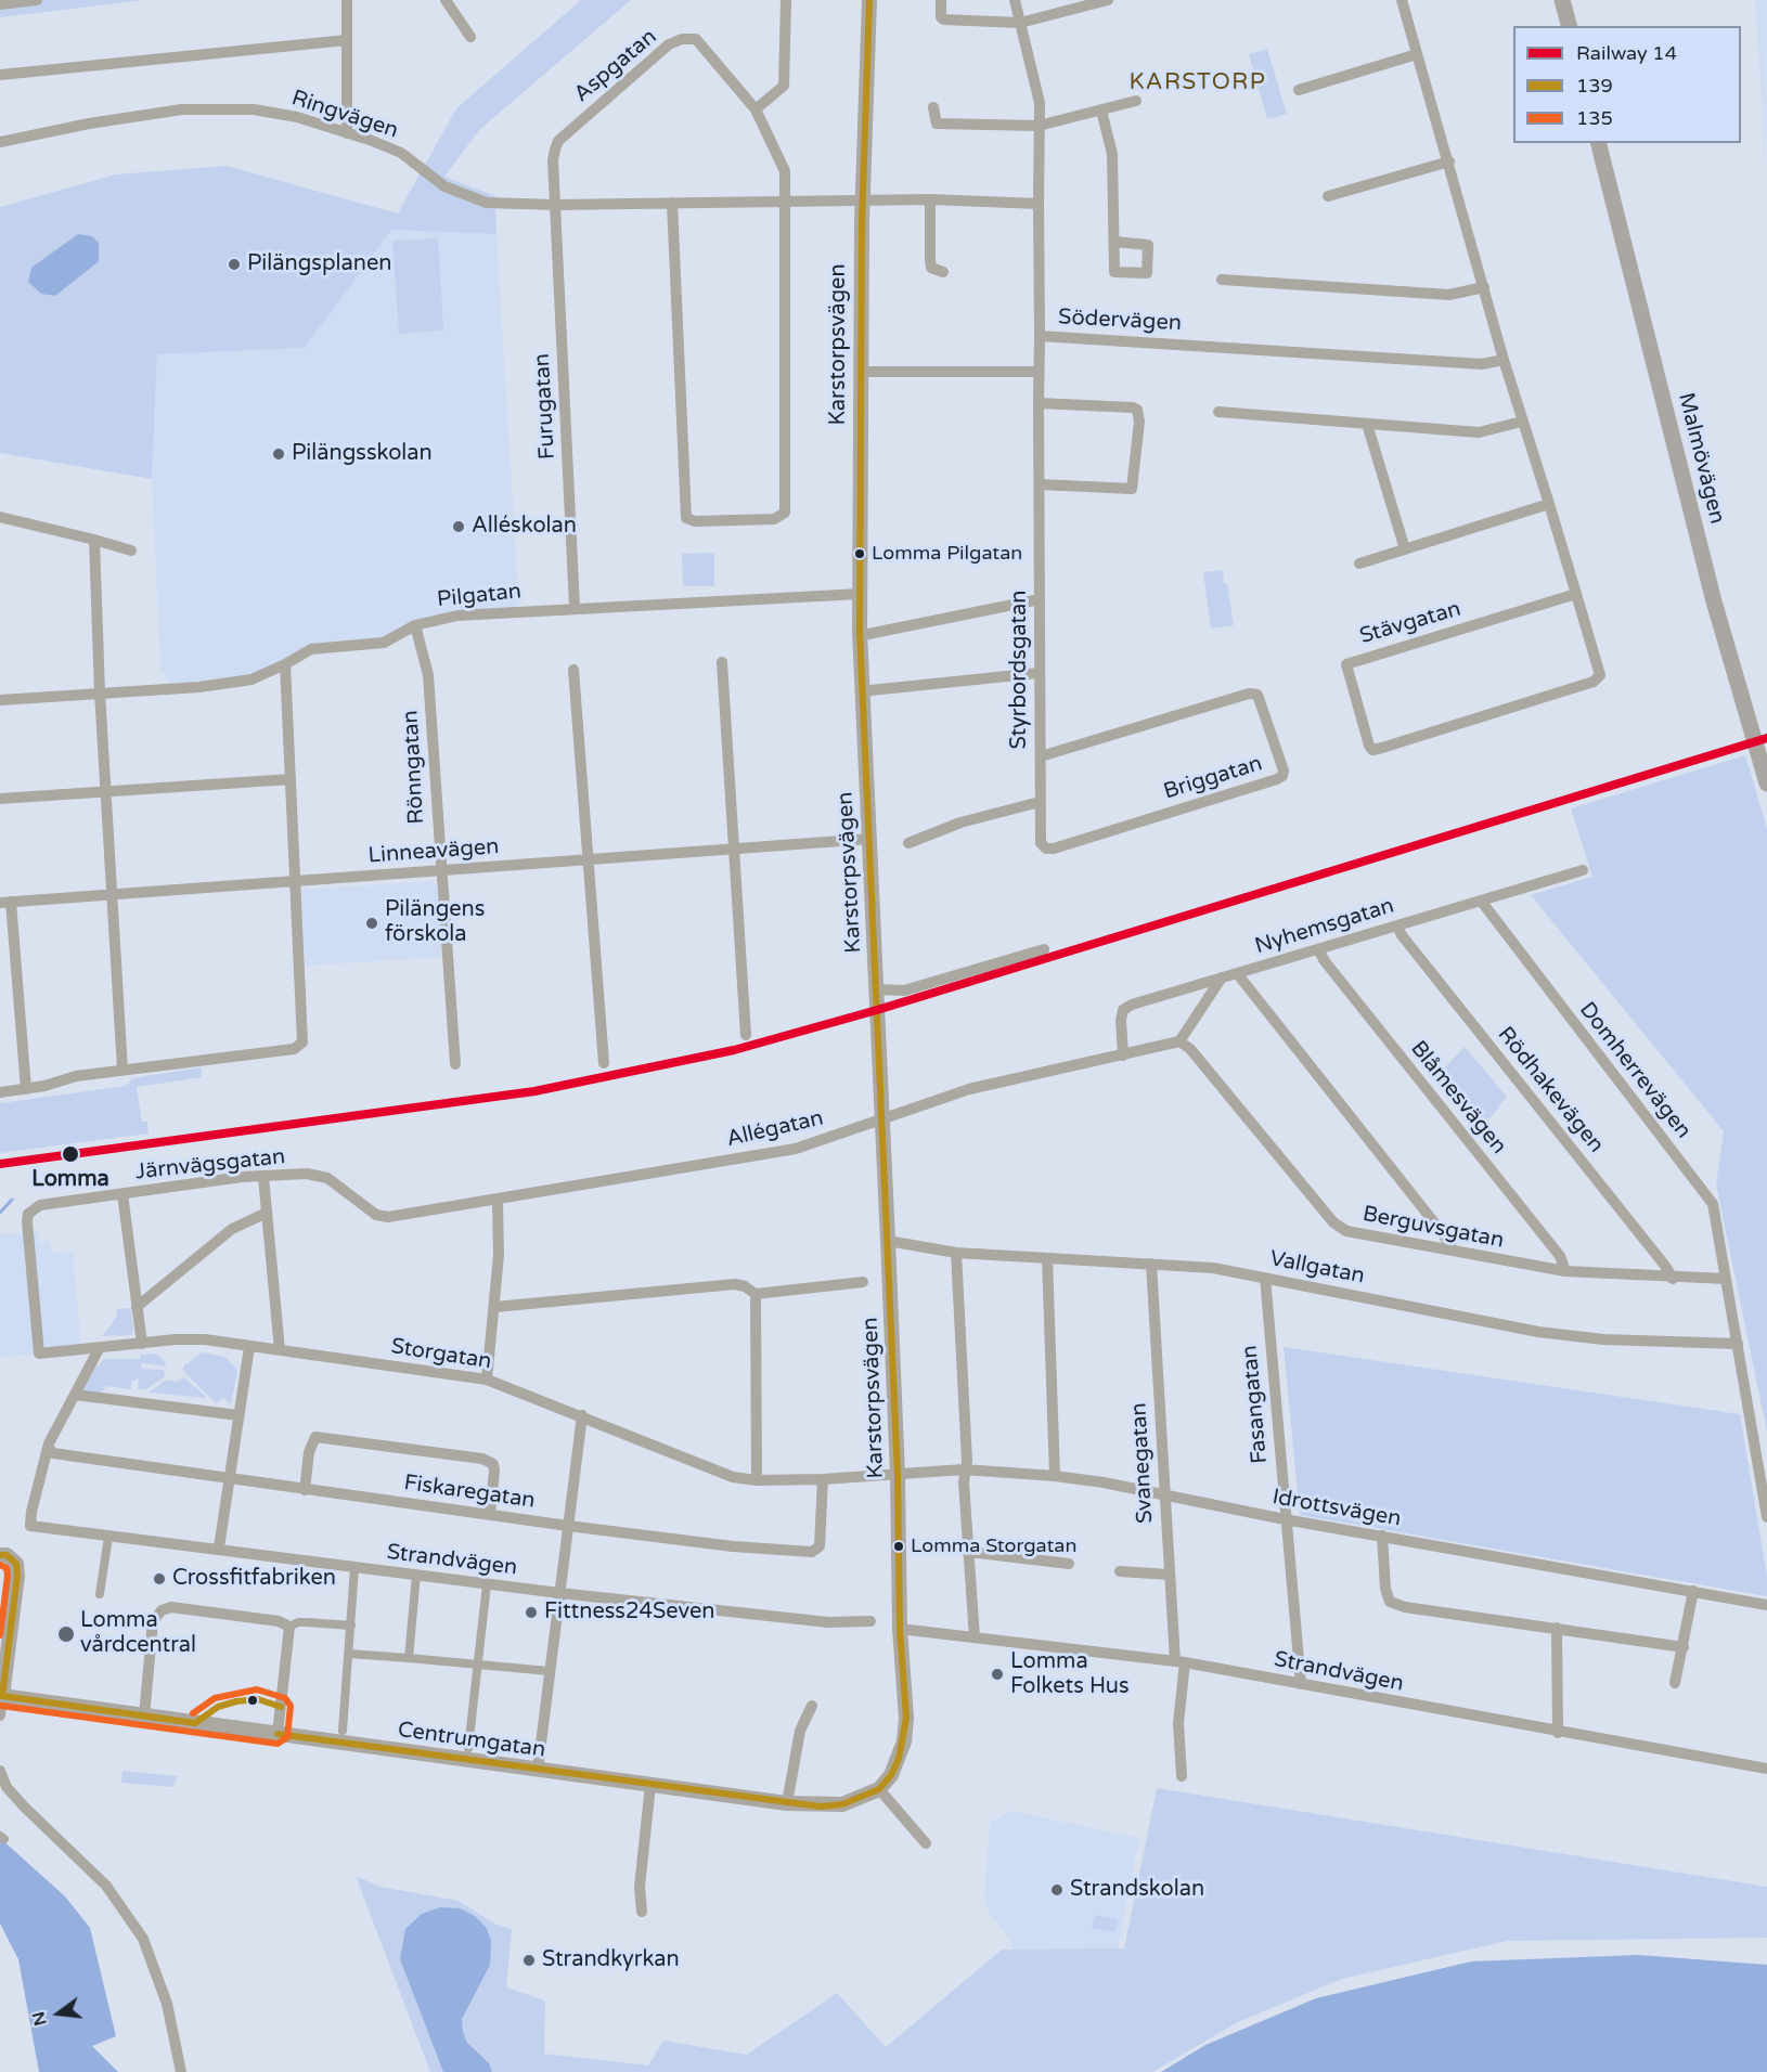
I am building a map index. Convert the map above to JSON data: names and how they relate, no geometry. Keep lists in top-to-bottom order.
{
  "streets": {
    "main road": ["Malmövägen"],
    "street": [
      "Aspgatan",
      "Ringvägen",
      "Södervägen",
      "Karstorpsvägen",
      "Furugatan",
      "Pilgatan",
      "Stävgatan",
      "Styrbordsgatan",
      "Rönngatan",
      "Briggatan",
      "Linneavägen",
      "Nyhemsgatan",
      "Domherrevägen",
      "Rödhakevägen",
      "Blåmesvägen",
      "Allégatan",
      "Järnvägsgatan",
      "Berguvsgatan",
      "Vallgatan",
      "Storgatan",
      "Fasangatan",
      "Svanegatan",
      "Fiskaregatan",
      "Idrottsvägen",
      "Strandvägen",
      "Centrumgatan"
    ]
  },
  "crossings": [
    ["Aspgatan", "Ringvägen"],
    ["Aspgatan", "Furugatan"],
    ["Ringvägen", "Karstorpsvägen"],
    ["Ringvägen", "Furugatan"],
    ["Södervägen", "Styrbordsgatan"],
    ["Karstorpsvägen", "Pilgatan"],
    ["Karstorpsvägen", "Linneavägen"],
    ["Karstorpsvägen", "Allégatan"],
    ["Karstorpsvägen", "Vallgatan"],
    ["Karstorpsvägen", "Storgatan"],
    ["Karstorpsvägen", "Idrottsvägen"],
    ["Karstorpsvägen", "Strandvägen"],
    ["Karstorpsvägen", "Centrumgatan"],
    ["Furugatan", "Pilgatan"],
    ["Pilgatan", "Rönngatan"],
    ["Styrbordsgatan", "Briggatan"],
    ["Rönngatan", "Linneavägen"],
    ["Nyhemsgatan", "Domherrevägen"],
    ["Nyhemsgatan", "Rödhakevägen"],
    ["Nyhemsgatan", "Blåmesvägen"],
    ["Nyhemsgatan", "Allégatan"],
    ["Domherrevägen", "Berguvsgatan"],
    ["Domherrevägen", "Vallgatan"],
    ["Rödhakevägen", "Berguvsgatan"],
    ["Blåmesvägen", "Berguvsgatan"],
    ["Allégatan", "Järnvägsgatan"],
    ["Allégatan", "Berguvsgatan"],
    ["Järnvägsgatan", "Storgatan"],
    ["Vallgatan", "Fasangatan"],
    ["Vallgatan", "Svanegatan"],
    ["Storgatan", "Fiskaregatan"],
    ["Storgatan", "Idrottsvägen"],
    ["Fasangatan", "Idrottsvägen"],
    ["Fasangatan", "Strandvägen"],
    ["Svanegatan", "Idrottsvägen"],
    ["Svanegatan", "Strandvägen"],
    ["Fiskaregatan", "Strandvägen"]
  ],
  "districts": ["KARSTORP"],
  "places": [
    "Pilängsplanen",
    "Pilängsskolan",
    "Alléskolan",
    "Lomma Pilgatan",
    "Pilängens förskola",
    "Lomma",
    "Lomma Storgatan",
    "Crossfitfabriken",
    "Fittness24Seven",
    "Lomma vårdcentral",
    "Lomma Folkets Hus",
    "Strandskolan",
    "Strandkyrkan"
  ],
  "lines": ["transit line 139", "rail line 14", "transit line 135"],
  "legend": ["Railway 14", "139", "135"],
  "north": "left"
}
